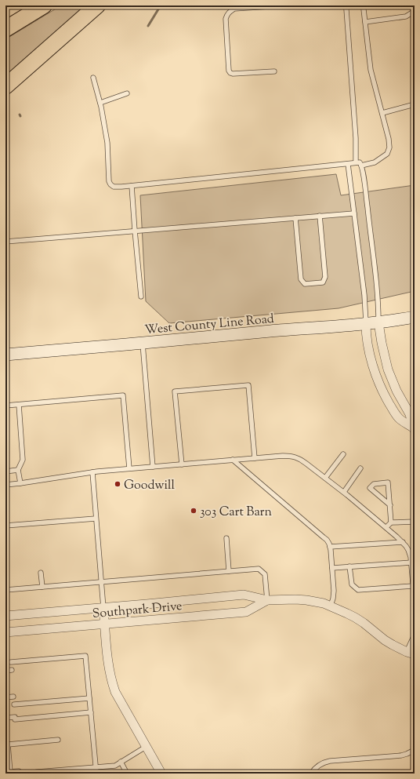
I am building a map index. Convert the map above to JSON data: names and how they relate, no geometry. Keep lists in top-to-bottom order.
{
  "streets": {
    "main road": ["West County Line Road"],
    "street": ["Southpark Drive"]
  },
  "places": ["Goodwill", "303 Cart Barn"]
}
